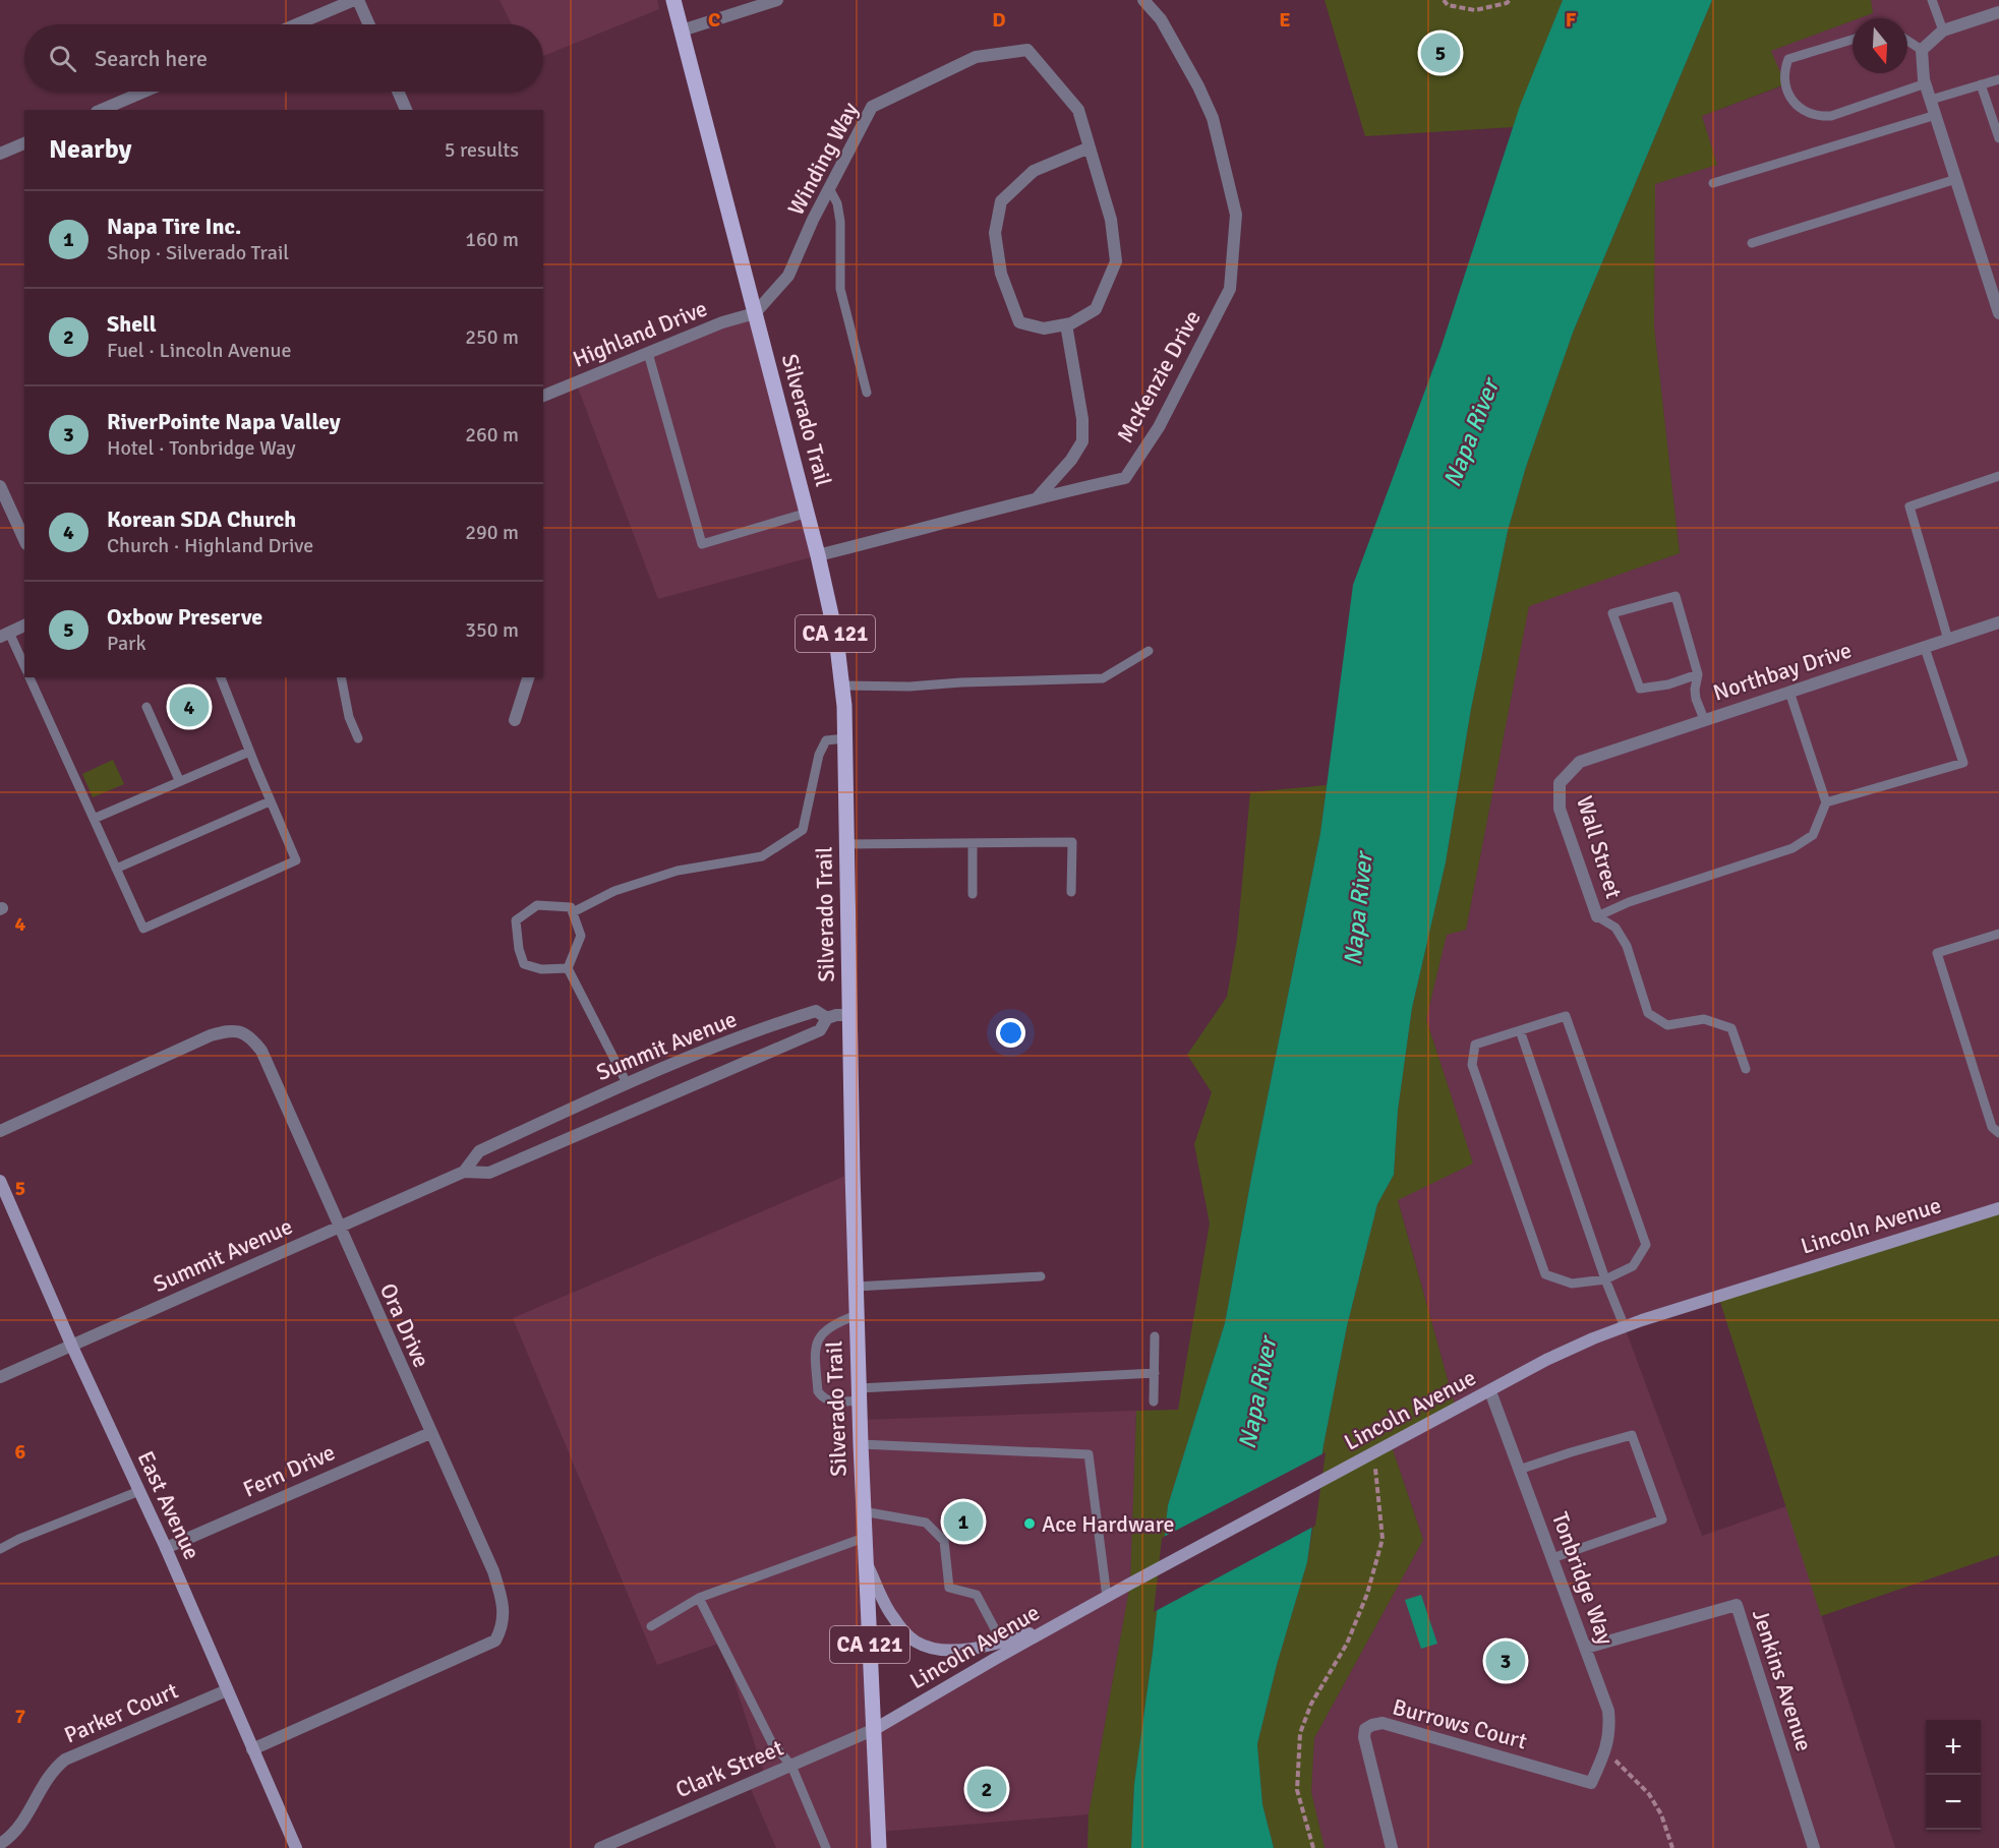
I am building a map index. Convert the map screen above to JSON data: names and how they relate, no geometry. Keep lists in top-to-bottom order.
{
  "streets": {
    "main road": [
      "Silverado Trail",
      "CA 121",
      "Lincoln Avenue",
      "East Avenue"
    ],
    "street": [
      "Winding Way",
      "Highland Drive",
      "McKenzie Drive",
      "Northbay Drive",
      "Wall Street",
      "Summit Avenue",
      "Ora Drive",
      "Fern Drive",
      "Tonbridge Way",
      "Jenkins Avenue",
      "Parker Court",
      "Burrows Court",
      "Clark Street"
    ]
  },
  "crossings": [
    ["Winding Way", "Highland Drive"],
    ["Winding Way", "Silverado Trail"],
    ["Highland Drive", "Silverado Trail"],
    ["McKenzie Drive", "Silverado Trail"],
    ["Silverado Trail", "Summit Avenue"],
    ["Silverado Trail", "Lincoln Avenue"],
    ["Silverado Trail", "Clark Street"],
    ["Northbay Drive", "Wall Street"],
    ["Summit Avenue", "Ora Drive"],
    ["Summit Avenue", "East Avenue"],
    ["Lincoln Avenue", "Tonbridge Way"],
    ["Lincoln Avenue", "Clark Street"],
    ["Ora Drive", "Fern Drive"],
    ["Ora Drive", "East Avenue"],
    ["Fern Drive", "East Avenue"],
    ["East Avenue", "Parker Court"],
    ["Tonbridge Way", "Jenkins Avenue"],
    ["Tonbridge Way", "Burrows Court"]
  ],
  "water": ["Napa River"],
  "places": ["Ace Hardware"],
  "north": "bottom",
  "page": {
    "search": "Search here",
    "pins": [
      "5",
      "4",
      "1",
      "3",
      "2"
    ],
    "heading": ["Nearby", "5 results"],
    "list": [
      {
        "mark": "1",
        "name": "Napa Tire Inc.",
        "note": "Shop · Silverado Trail",
        "value": "160 m"
      },
      {
        "mark": "2",
        "name": "Shell",
        "note": "Fuel · Lincoln Avenue",
        "value": "250 m"
      },
      {
        "mark": "3",
        "name": "RiverPointe Napa Valley",
        "note": "Hotel · Tonbridge Way",
        "value": "260 m"
      },
      {
        "mark": "4",
        "name": "Korean SDA Church",
        "note": "Church · Highland Drive",
        "value": "290 m"
      },
      {
        "mark": "5",
        "name": "Oxbow Preserve",
        "note": "Park",
        "value": "350 m"
      }
    ],
    "map_buttons": ["+", "−"]
  },
  "grid": {
    "columns": [
      "C",
      "D",
      "E",
      "F"
    ],
    "rows": [
      "4",
      "5",
      "6",
      "7"
    ]
  }
}
